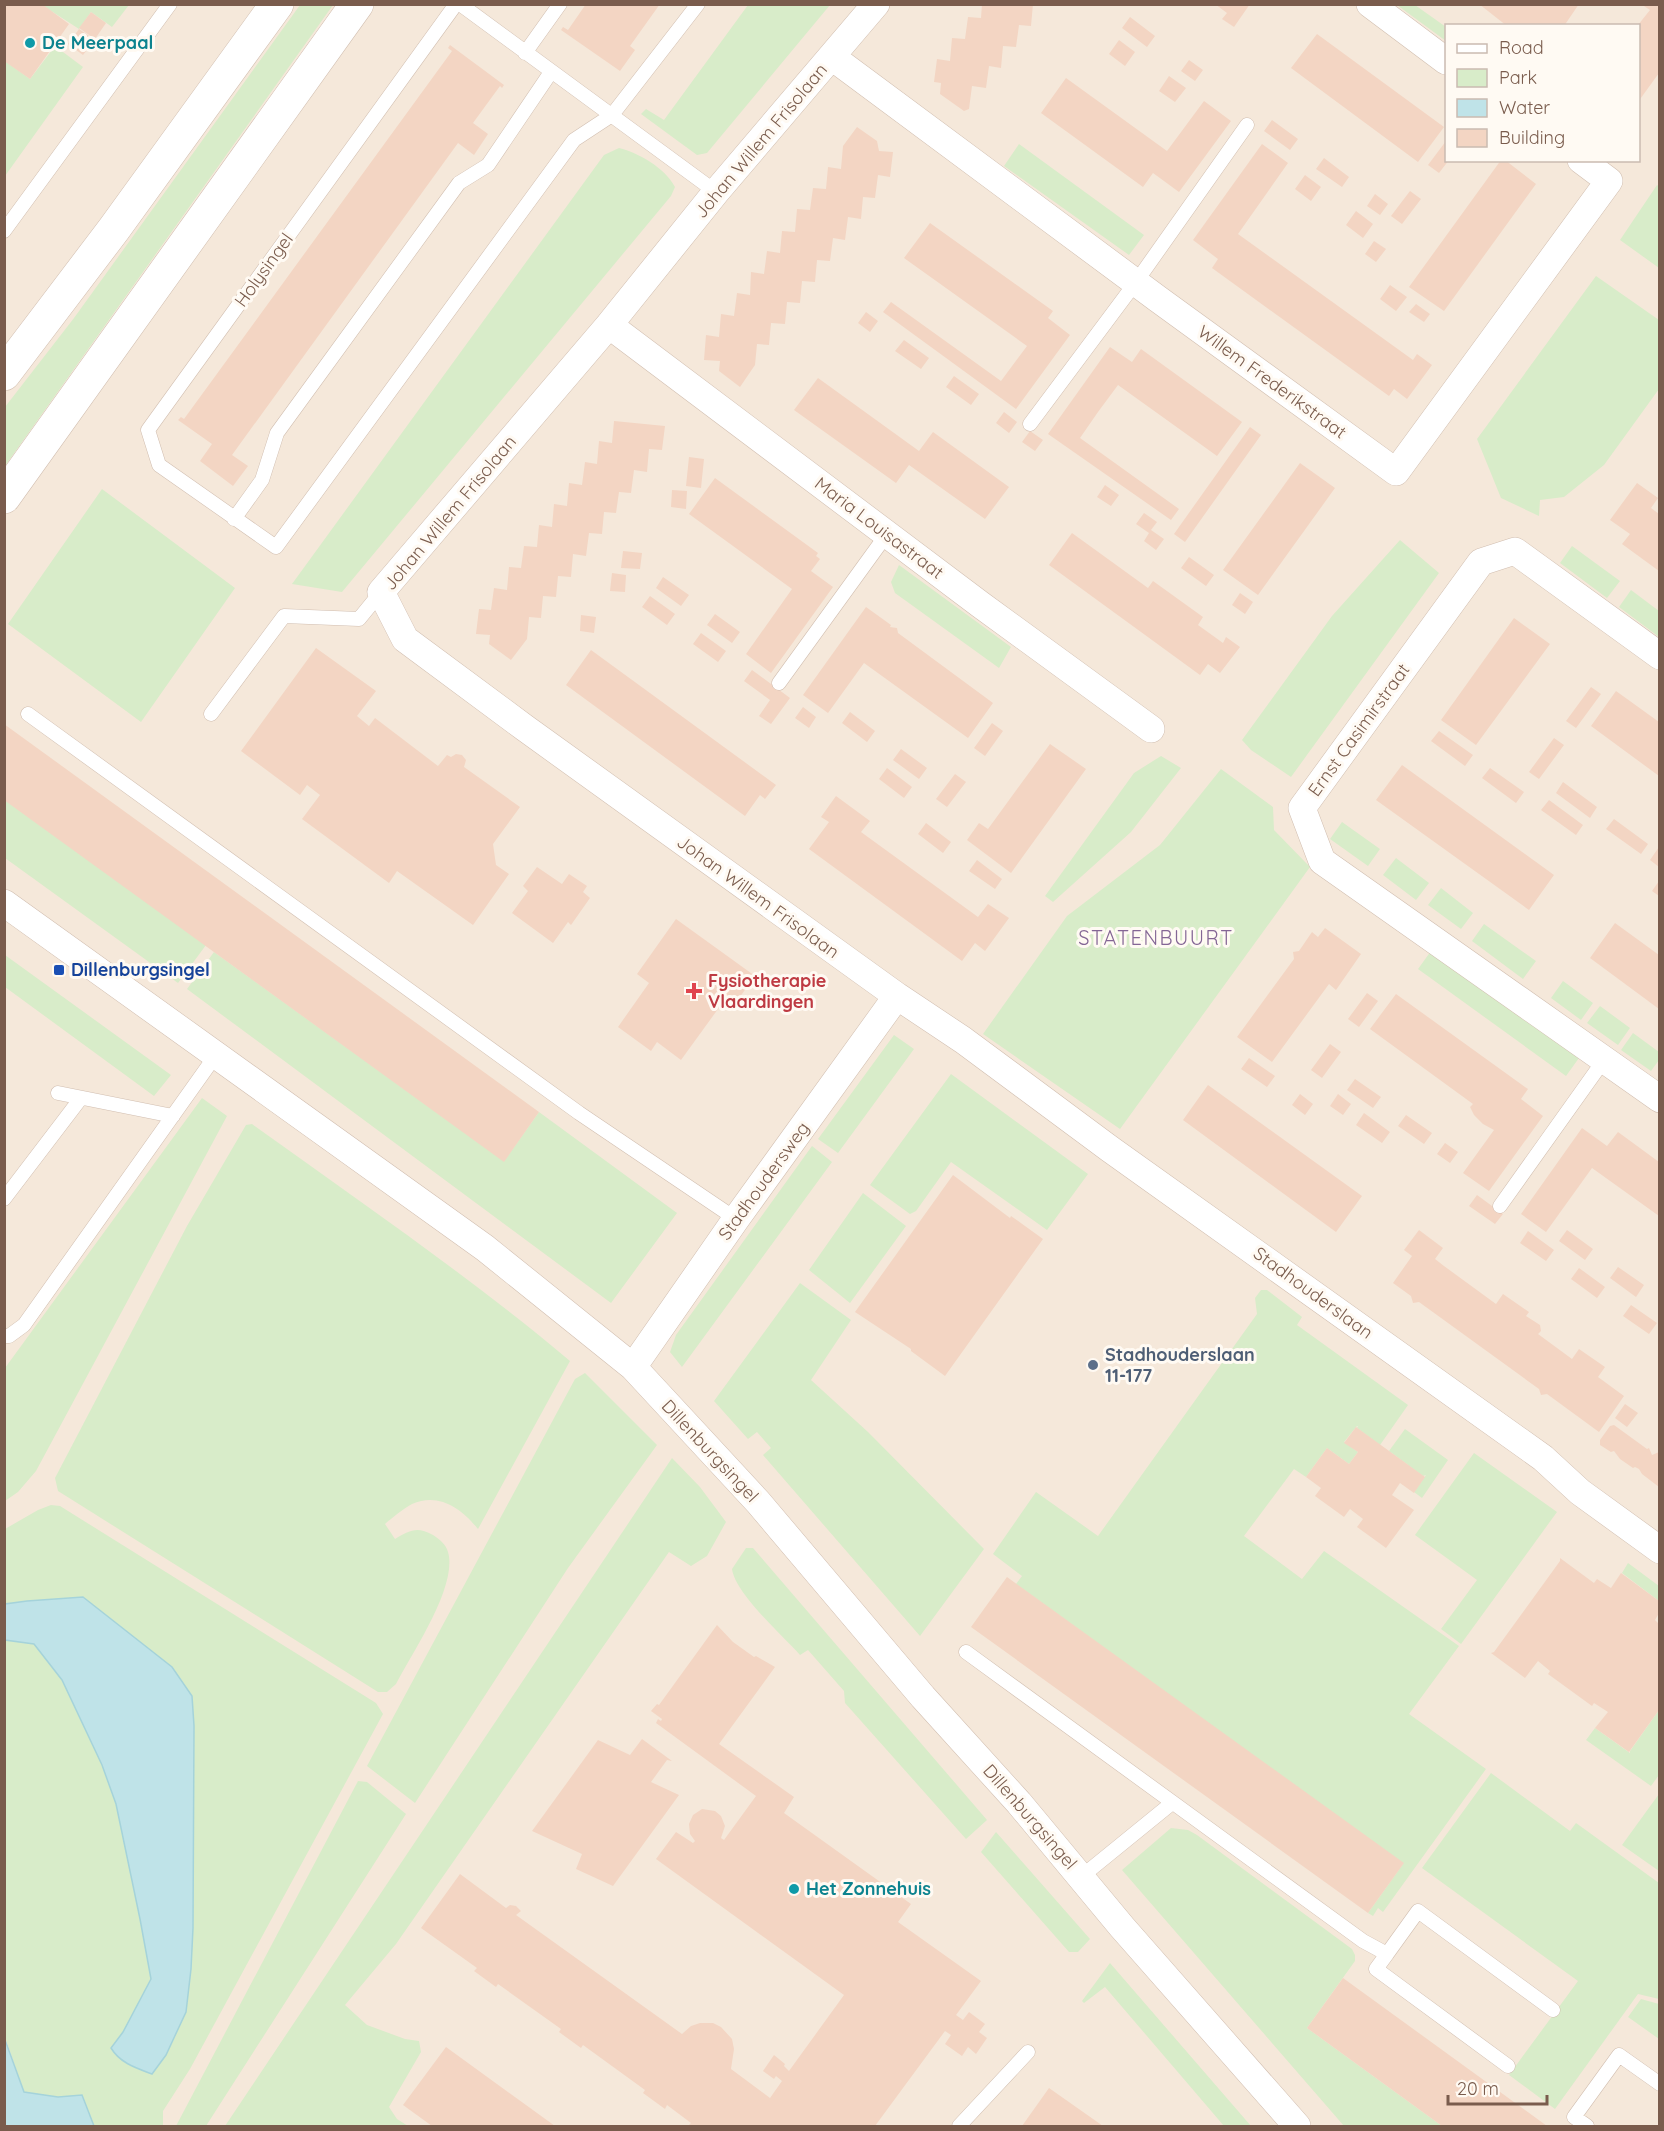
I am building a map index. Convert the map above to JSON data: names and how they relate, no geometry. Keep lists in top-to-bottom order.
{
  "streets": {
    "street": [
      "Johan Willem Frisolaan",
      "Willem Frederikstraat",
      "Maria Louisastraat",
      "Ernst Casimirstraat",
      "Stadhoudersweg",
      "Stadhouderslaan",
      "Dillenburgsingel"
    ],
    "lane": ["Holysingel"]
  },
  "crossings": [
    ["Johan Willem Frisolaan", "Holysingel"],
    ["Johan Willem Frisolaan", "Willem Frederikstraat"],
    ["Johan Willem Frisolaan", "Maria Louisastraat"],
    ["Johan Willem Frisolaan", "Stadhoudersweg"],
    ["Johan Willem Frisolaan", "Stadhouderslaan"],
    ["Stadhoudersweg", "Dillenburgsingel"]
  ],
  "districts": ["STATENBUURT"],
  "places": {
    "other": ["De Meerpaal", "Stadhouderslaan 11-177", "Het Zonnehuis"],
    "transit": ["Dillenburgsingel"],
    "health": ["Fysiotherapie Vlaardingen"]
  },
  "legend": [
    "Road",
    "Park",
    "Water",
    "Building"
  ],
  "scale_bar": "20 m"
}
